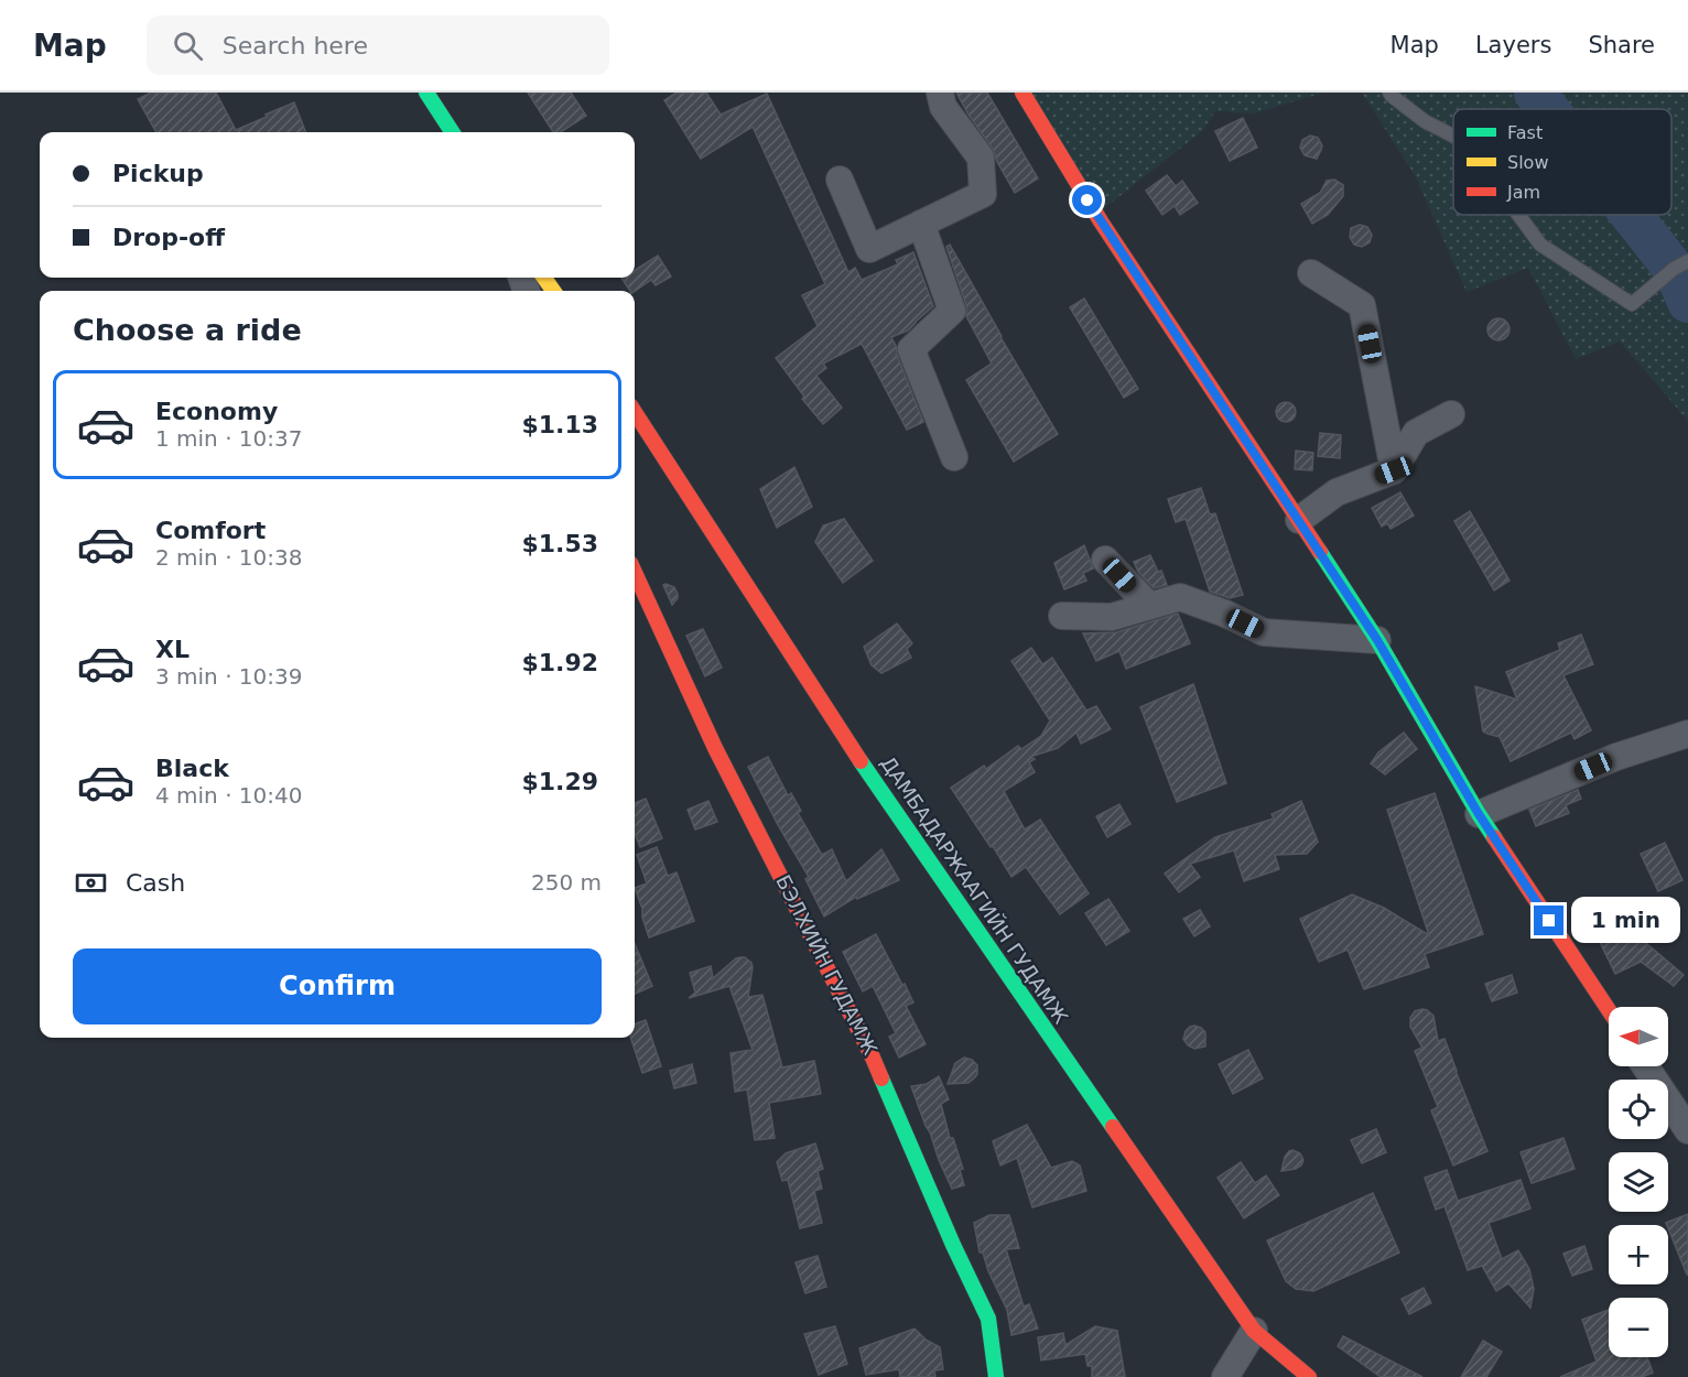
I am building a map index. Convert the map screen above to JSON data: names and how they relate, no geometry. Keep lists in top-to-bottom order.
{
  "streets": {
    "street": ["ДАМБАДАРЖААГИЙН ГУДАМЖ", "БЭЛХИЙН ГУДАМЖ"]
  },
  "legend": ["Fast", "Slow", "Jam"],
  "north": "left",
  "page": {
    "header": "Map",
    "search": "Search here",
    "nav": ["Map", "Layers", "Share"],
    "banner": ["Pickup", "Drop-off"],
    "heading": "Choose a ride",
    "list": [
      {
        "name": "Economy",
        "note": "1 min · 10:37",
        "value": "$1.13"
      },
      {
        "name": "Comfort",
        "note": "2 min · 10:38",
        "value": "$1.53"
      },
      {
        "name": "XL",
        "note": "3 min · 10:39",
        "value": "$1.92"
      },
      {
        "name": "Black",
        "note": "4 min · 10:40",
        "value": "$1.29"
      }
    ],
    "pay": ["Cash", "250 m"],
    "bubble": "1 min",
    "buttons": "Confirm",
    "map_buttons": ["+", "−"]
  }
}
